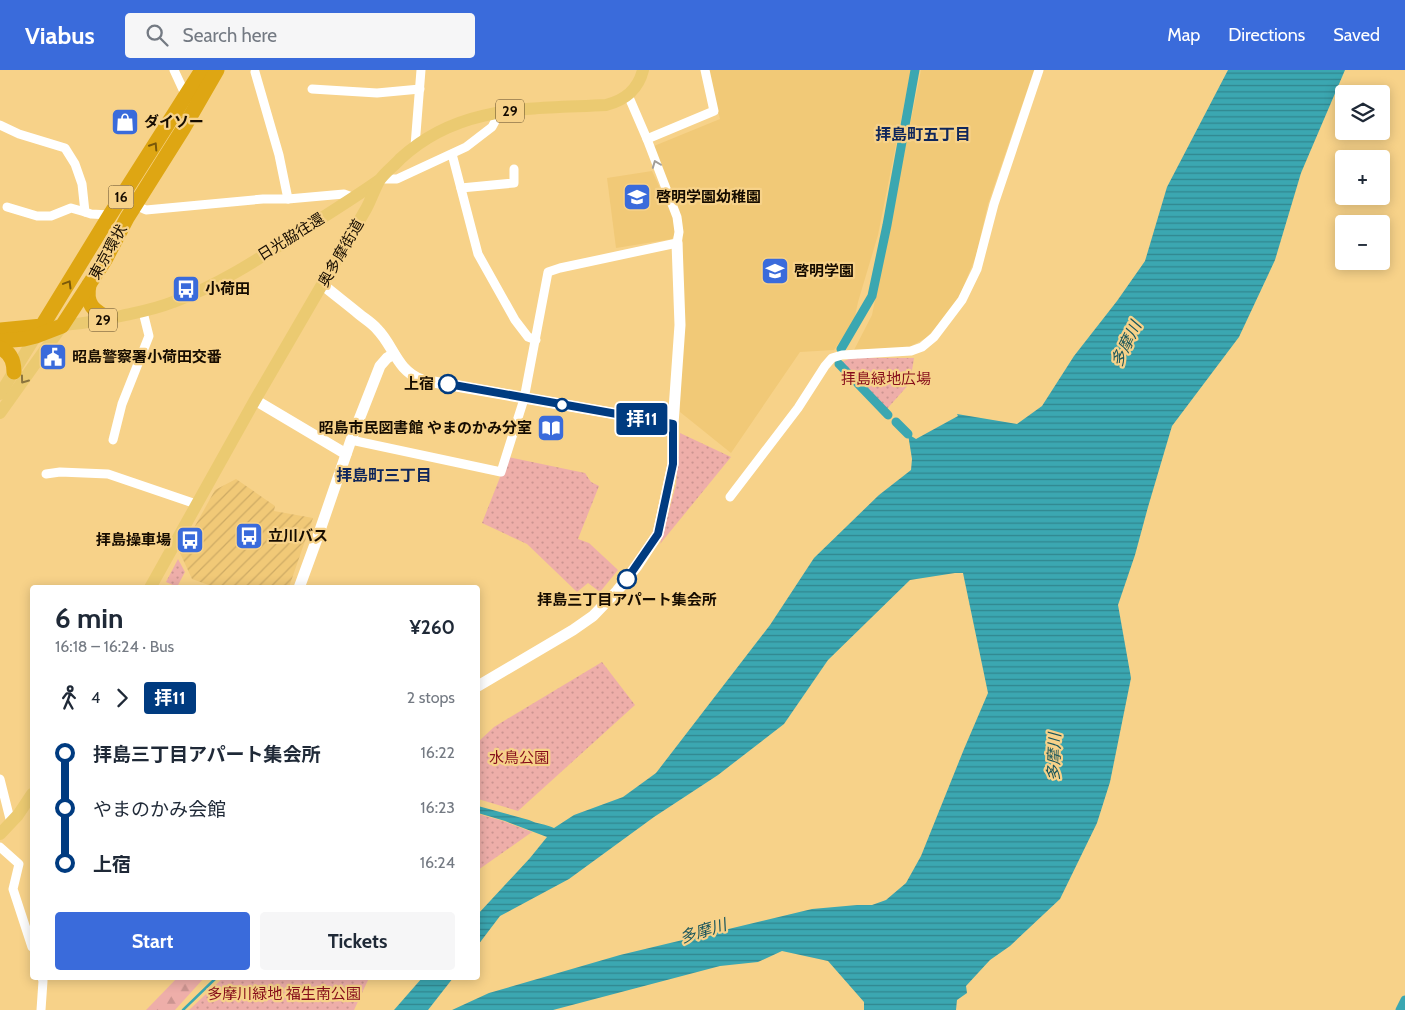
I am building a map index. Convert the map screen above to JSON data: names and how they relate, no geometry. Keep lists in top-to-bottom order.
{
  "streets": {
    "highway": ["16", "東京環状"],
    "main road": ["29", "日光脇往還", "奥多摩街道"]
  },
  "crossings": [
    ["日光脇往還", "東京環状"],
    ["日光脇往還", "奥多摩街道"]
  ],
  "districts": ["拝島町五丁目", "拝島町三丁目"],
  "water": ["多摩川"],
  "parks": ["拝島緑地広場", "水鳥公園", "多摩川緑地 福生南公園"],
  "places": {
    "shop": ["ダイソー"],
    "school or university": ["啓明学園幼稚園", "啓明学園"],
    "bus stop": ["小荷田", "立川バス", "拝島操車場"],
    "public building": ["昭島警察署小荷田交番"],
    "other": ["上宿", "拝島三丁目アパート集会所"],
    "library": ["昭島市民図書館 やまのかみ分室"]
  },
  "lines": ["bus line 拝11"],
  "page": {
    "header": "Viabus",
    "search": "Search here",
    "nav": ["Map", "Directions", "Saved"],
    "on_map": "拝11",
    "map_buttons": ["+", "−"],
    "heading": ["6 min", "16:18 – 16:24 · Bus", "¥260"],
    "legs": ["4", "拝11", "2 stops"],
    "list": [
      {
        "name": "拝島三丁目アパート集会所",
        "value": "16:22"
      },
      {
        "name": "やまのかみ会館",
        "value": "16:23"
      },
      {
        "name": "上宿",
        "value": "16:24"
      }
    ],
    "buttons": ["Start", "Tickets"]
  }
}
